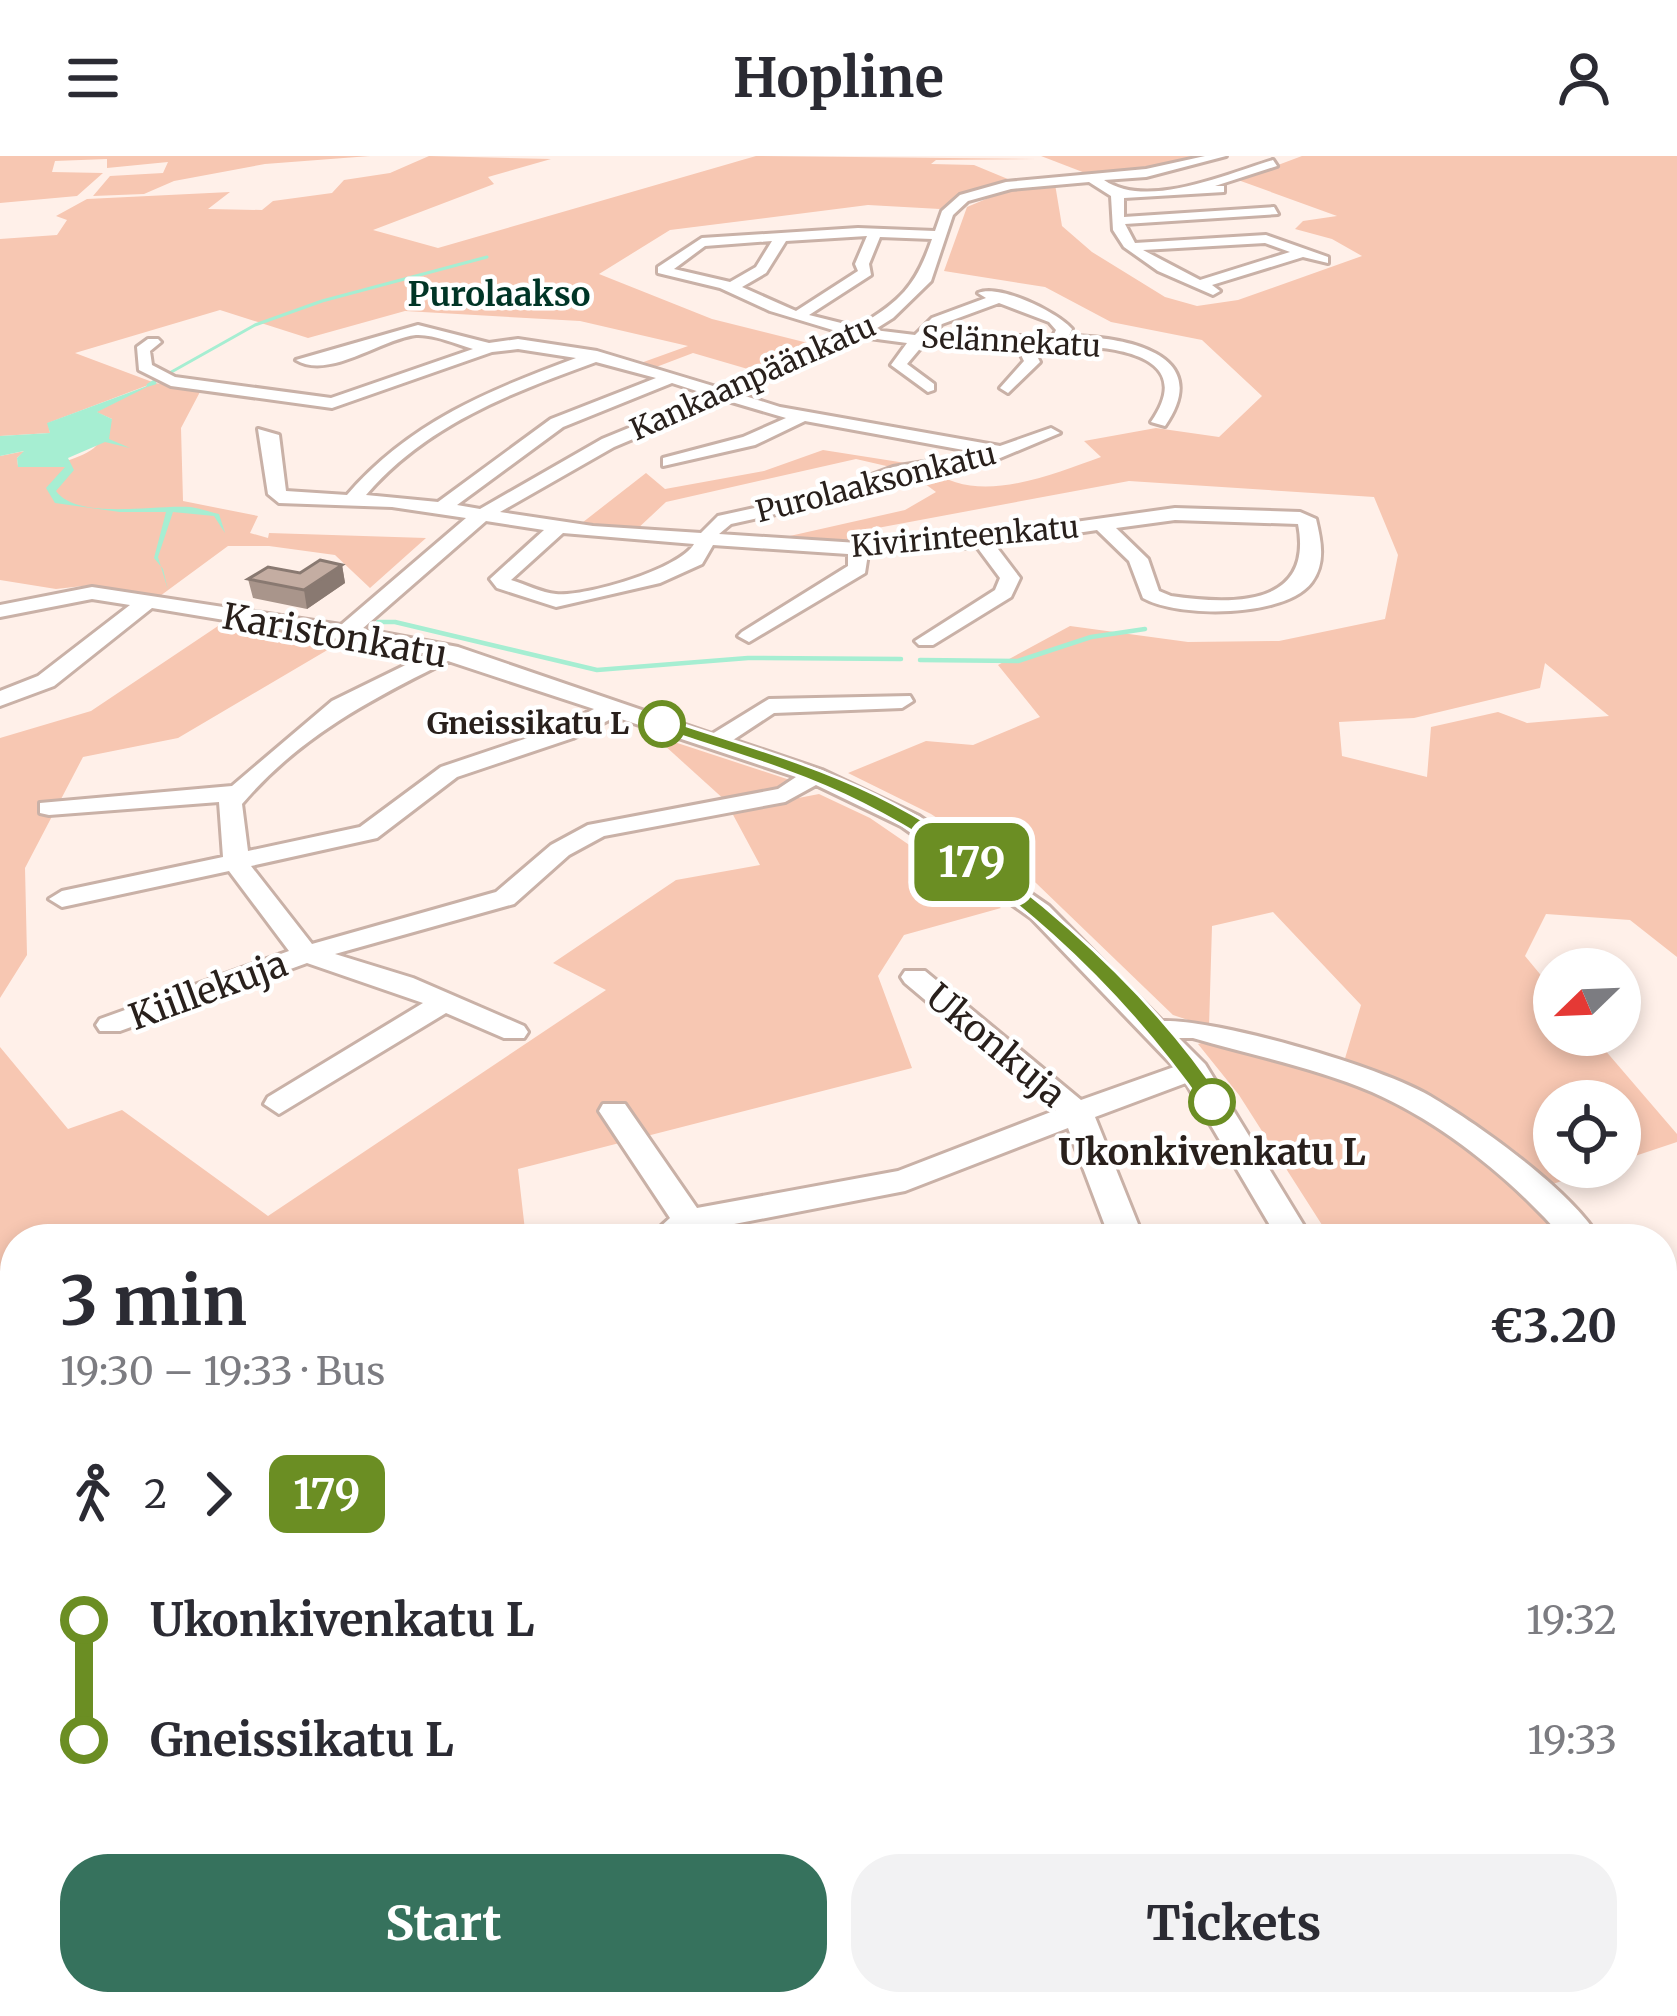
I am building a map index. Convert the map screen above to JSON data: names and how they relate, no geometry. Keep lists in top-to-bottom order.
{
  "streets": {
    "street": [
      "Selännekatu",
      "Kankaanpäänkatu",
      "Purolaaksonkatu",
      "Kivirinteenkatu",
      "Karistonkatu",
      "Kiillekuja",
      "Ukonkuja"
    ]
  },
  "crossings": [
    ["Selännekatu", "Kankaanpäänkatu"],
    ["Kankaanpäänkatu", "Kivirinteenkatu"],
    ["Kankaanpäänkatu", "Karistonkatu"],
    ["Purolaaksonkatu", "Kivirinteenkatu"],
    ["Karistonkatu", "Kiillekuja"]
  ],
  "districts": ["Purolaakso"],
  "places": ["Gneissikatu L", "Ukonkivenkatu L"],
  "lines": ["bus line 179"],
  "north": "bottom left",
  "page": {
    "header": "Hopline",
    "on_map": "179",
    "heading": ["3 min", "19:30 – 19:33 · Bus", "€3.20"],
    "legs": ["2", "179"],
    "list": [
      {
        "name": "Ukonkivenkatu L",
        "value": "19:32"
      },
      {
        "name": "Gneissikatu L",
        "value": "19:33"
      }
    ],
    "buttons": ["Start", "Tickets"]
  }
}
